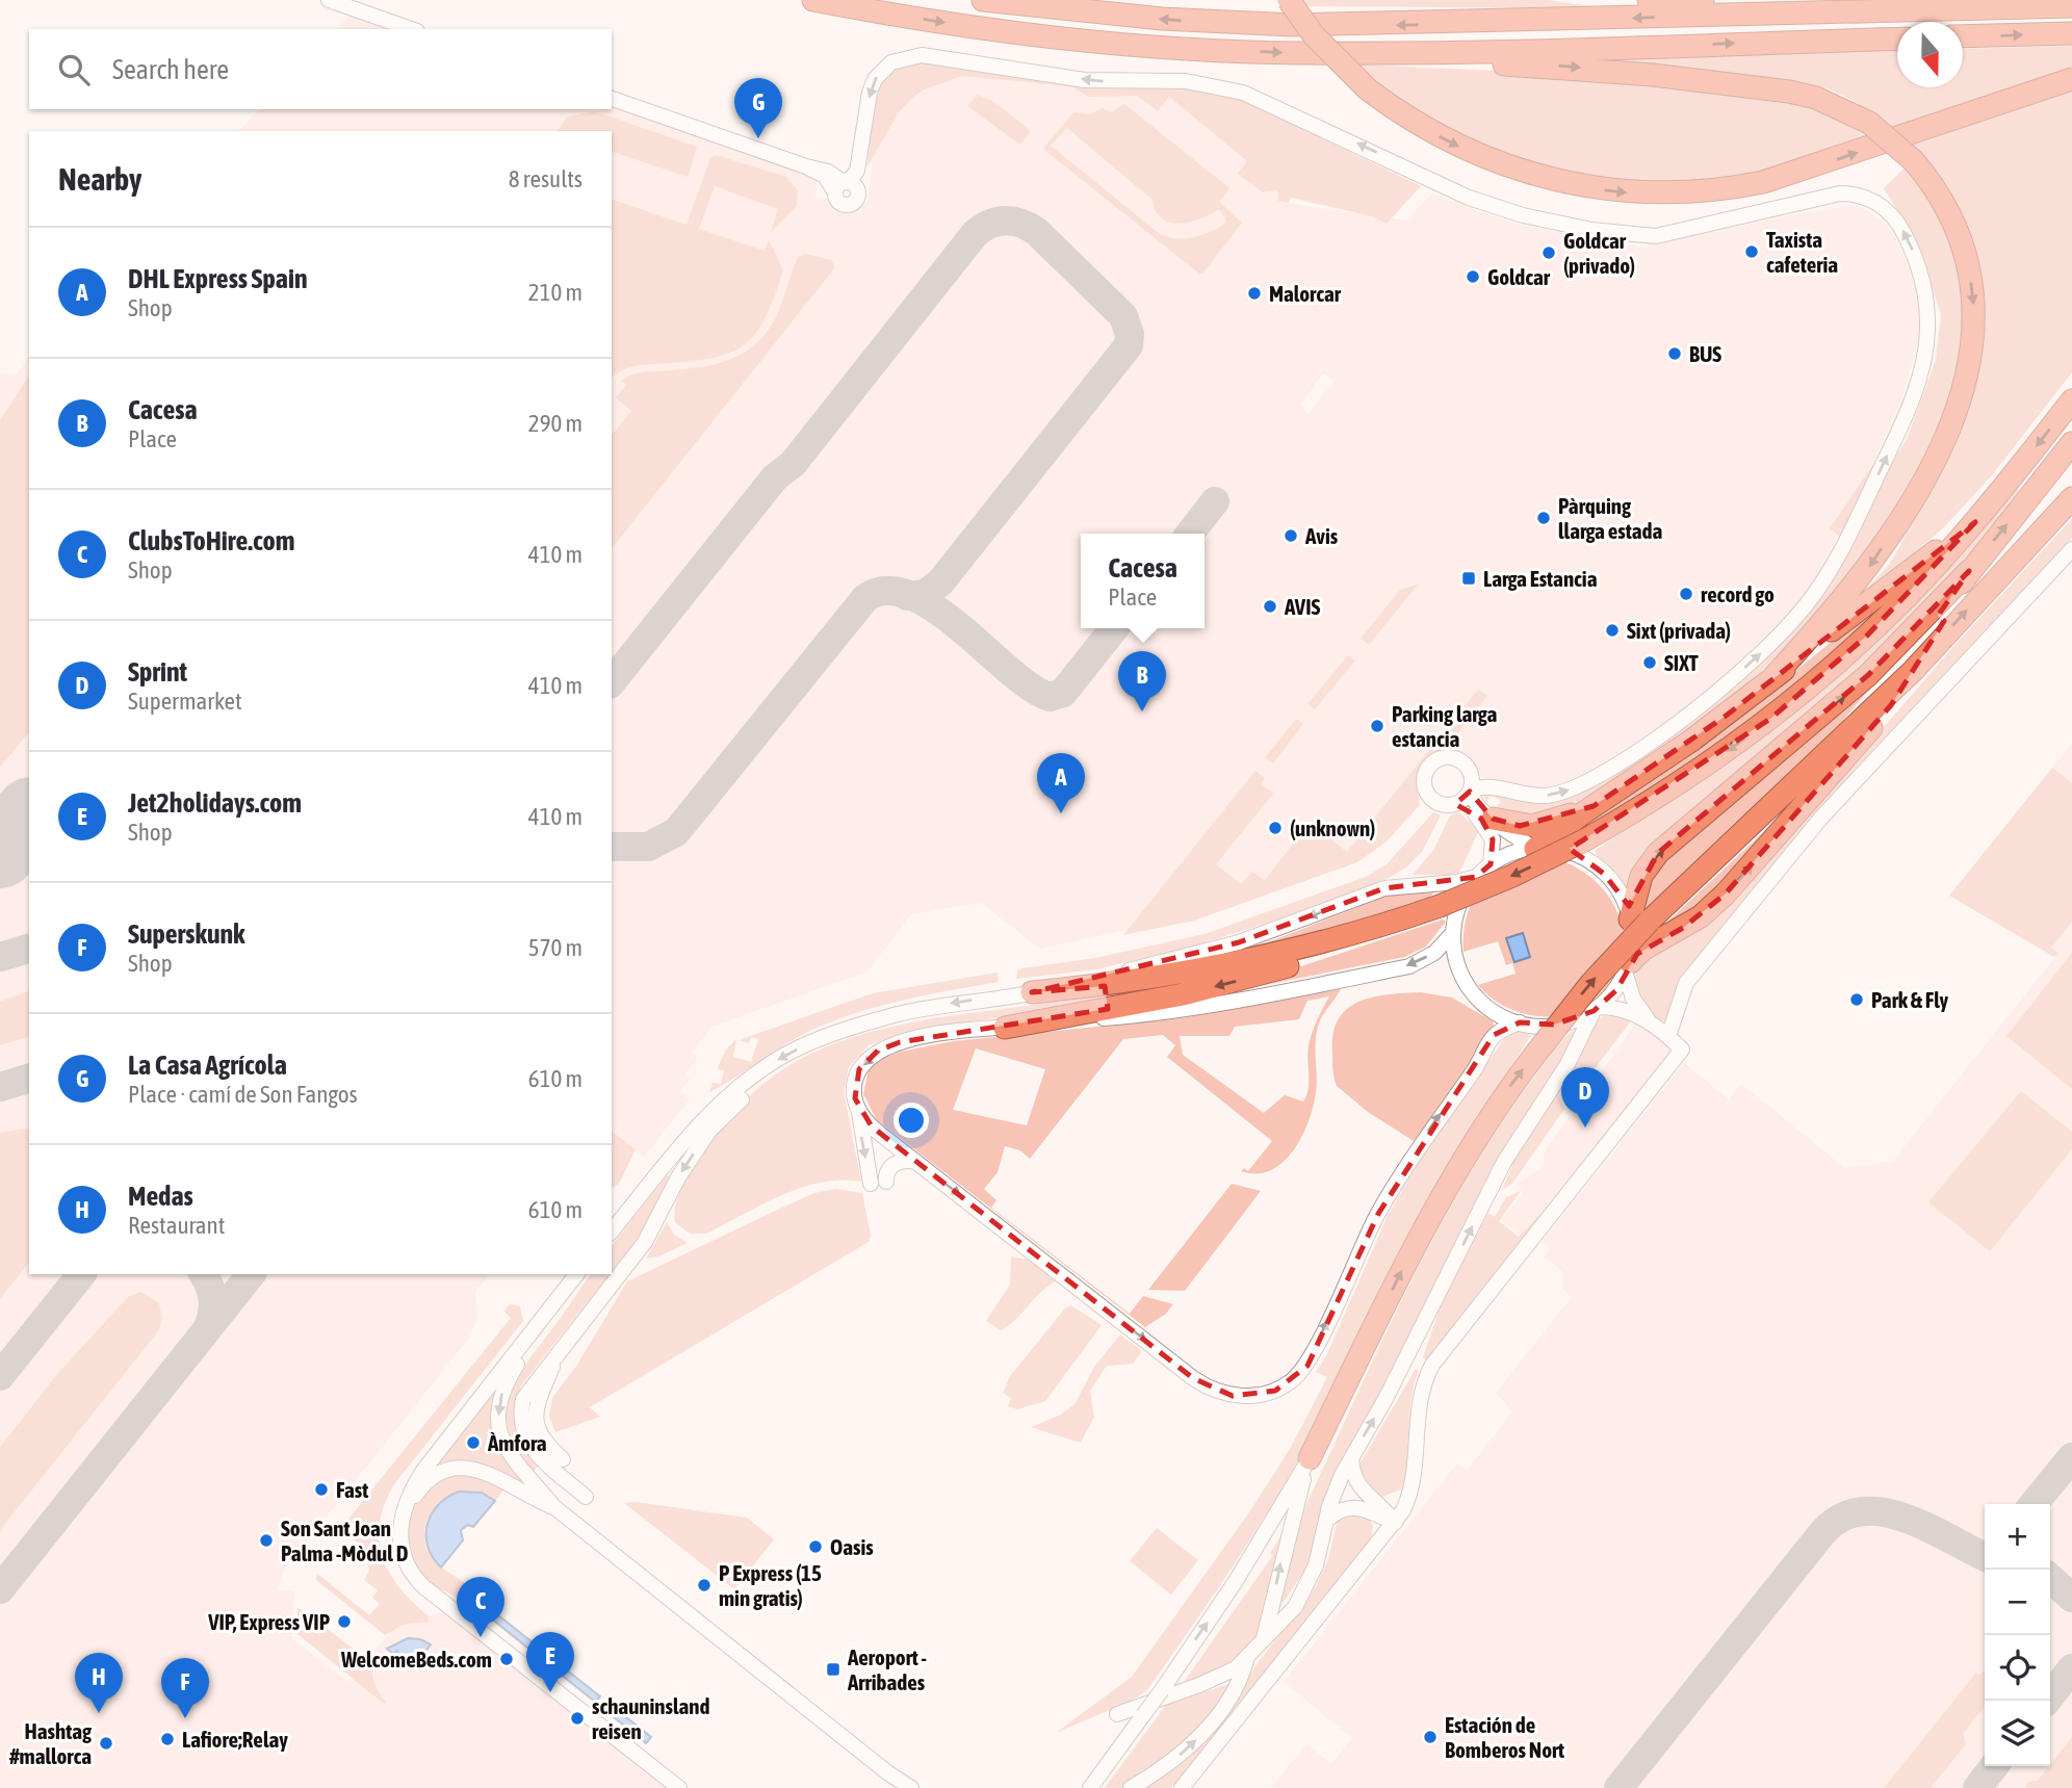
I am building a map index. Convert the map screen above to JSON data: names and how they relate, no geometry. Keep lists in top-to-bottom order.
{
  "places": {
    "other": [
      "Taxista cafeteria",
      "Goldcar (privado)",
      "Goldcar",
      "Malorcar",
      "BUS",
      "Pàrquing llarga estada",
      "Avis",
      "record go",
      "AVIS",
      "Sixt (privada)",
      "SIXT",
      "Parking larga estancia",
      "(unknown)",
      "Park & Fly",
      "Àmfora",
      "Fast",
      "Son Sant Joan Palma -Mòdul D",
      "Oasis",
      "P Express (15 min gratis)",
      "VIP, Express VIP",
      "WelcomeBeds.com",
      "schauninsland reisen",
      "Estación de Bomberos Nort",
      "Lafiore;Relay",
      "Hashtag #mallorca"
    ],
    "transit": ["Larga Estancia", "Aeroport - Arribades"]
  },
  "north": "bottom",
  "page": {
    "search": "Search here",
    "pins": [
      "G",
      "B",
      "A",
      "D",
      "C",
      "E",
      "H",
      "F"
    ],
    "heading": ["Nearby", "8 results"],
    "list": [
      {
        "mark": "A",
        "name": "DHL Express Spain",
        "note": "Shop",
        "value": "210 m"
      },
      {
        "mark": "B",
        "name": "Cacesa",
        "note": "Place",
        "value": "290 m"
      },
      {
        "mark": "C",
        "name": "ClubsToHire.com",
        "note": "Shop",
        "value": "410 m"
      },
      {
        "mark": "D",
        "name": "Sprint",
        "note": "Supermarket",
        "value": "410 m"
      },
      {
        "mark": "E",
        "name": "Jet2holidays.com",
        "note": "Shop",
        "value": "410 m"
      },
      {
        "mark": "F",
        "name": "Superskunk",
        "note": "Shop",
        "value": "570 m"
      },
      {
        "mark": "G",
        "name": "La Casa Agrícola",
        "note": "Place · camí de Son Fangos",
        "value": "610 m"
      },
      {
        "mark": "H",
        "name": "Medas",
        "note": "Restaurant",
        "value": "610 m"
      }
    ],
    "popup": ["Cacesa", "Place"],
    "map_buttons": ["+", "−"]
  }
}
